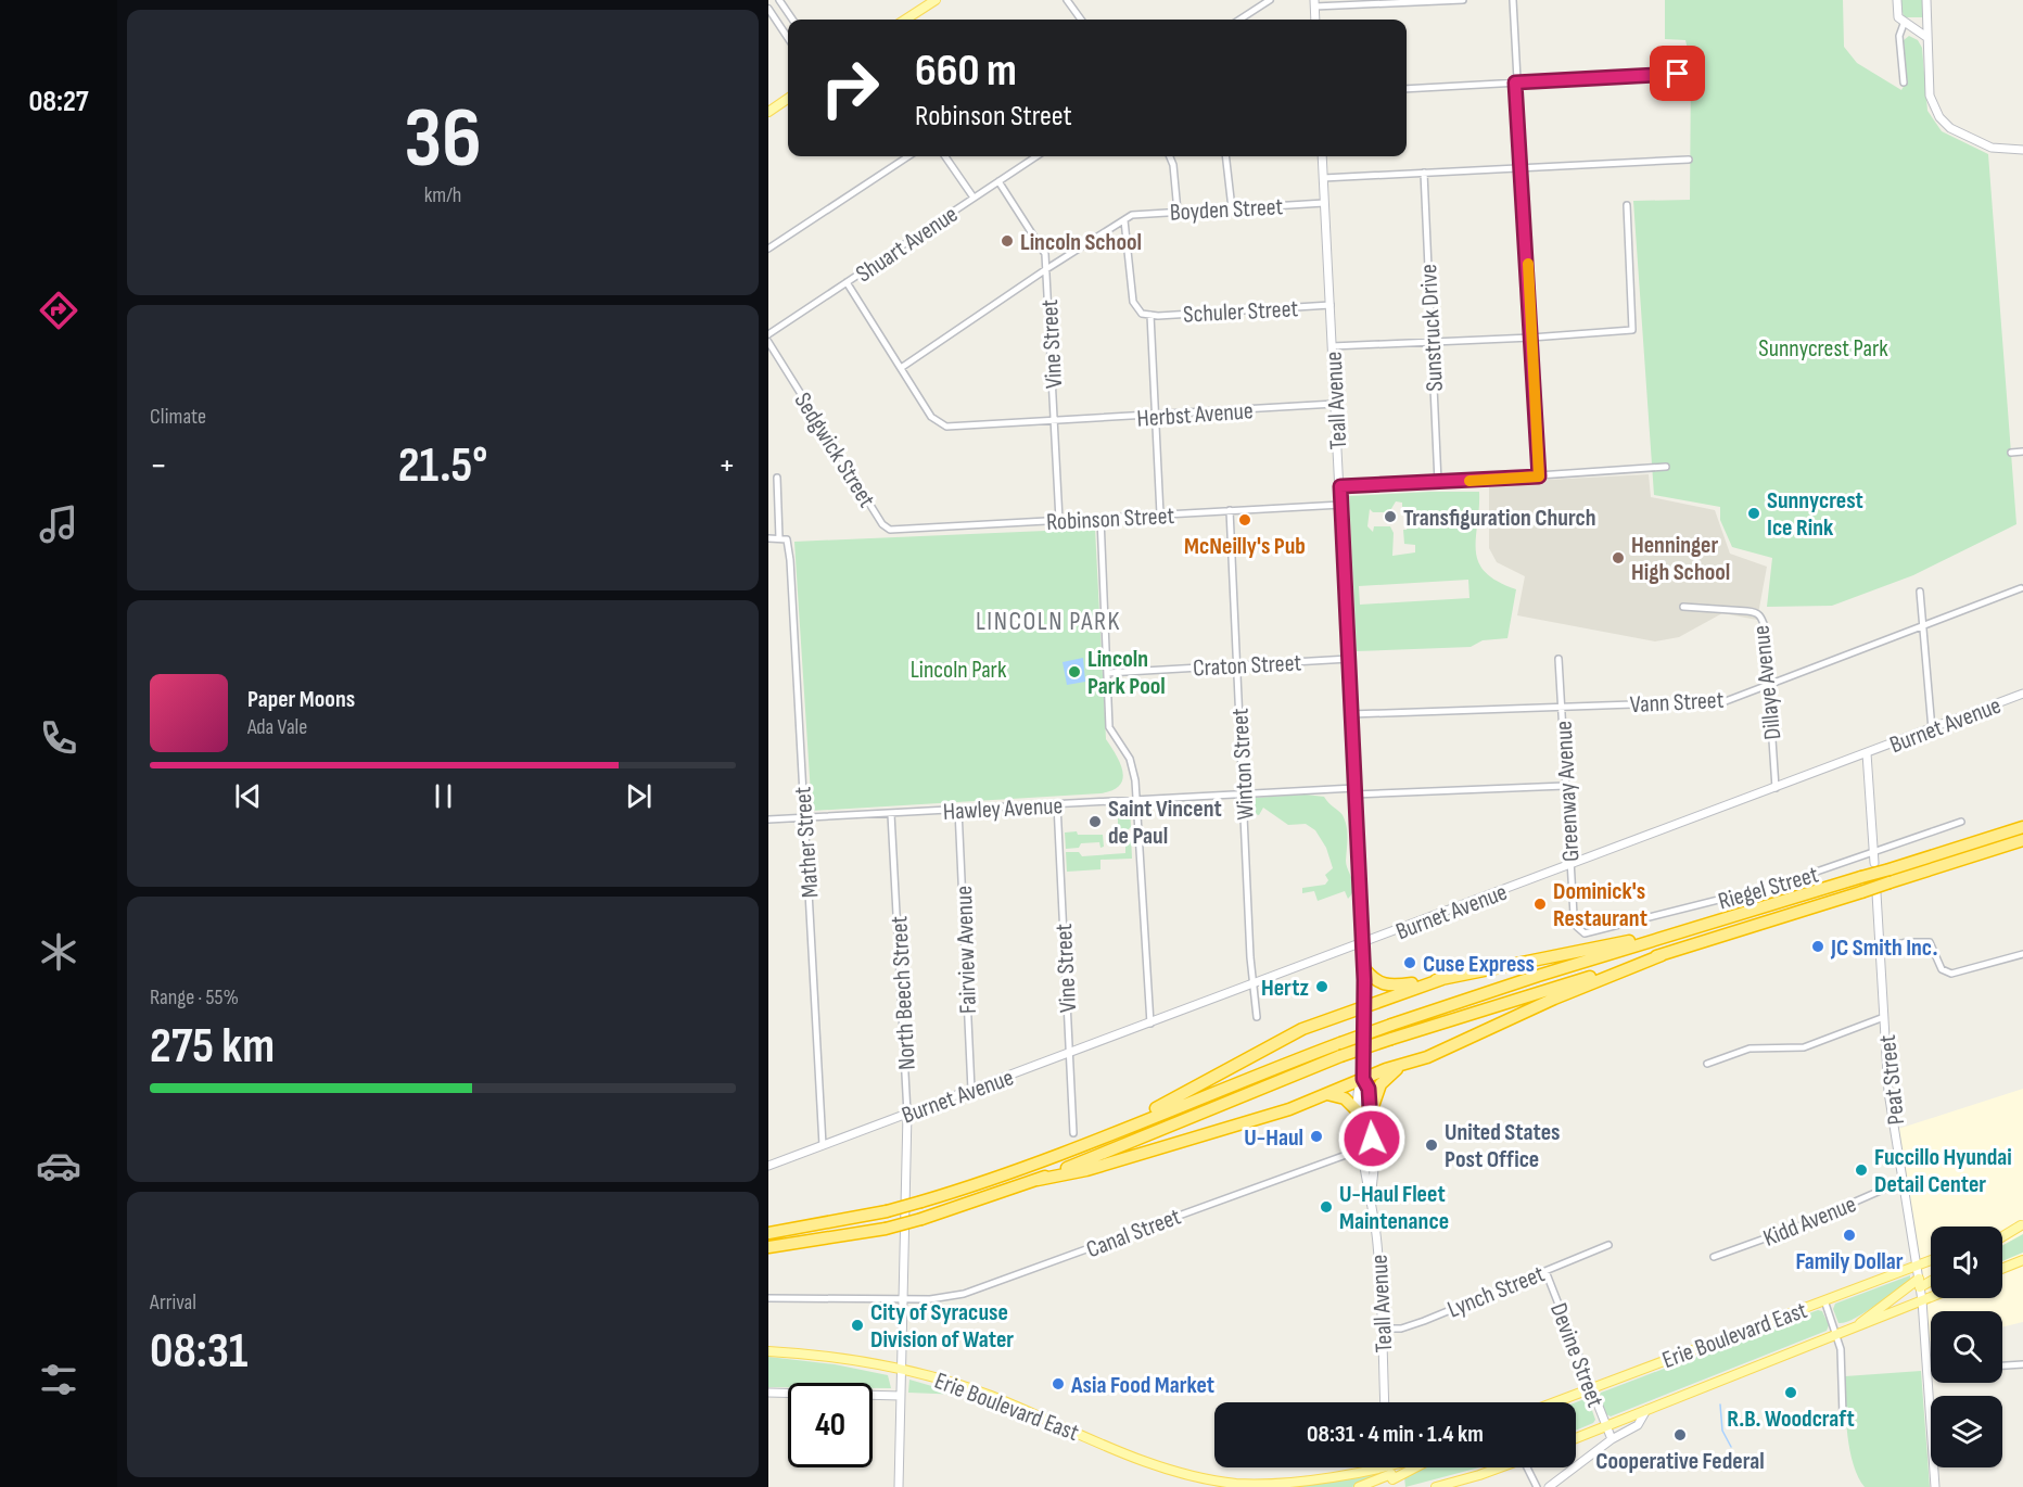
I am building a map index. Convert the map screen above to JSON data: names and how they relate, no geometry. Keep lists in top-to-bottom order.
{
  "streets": {
    "main road": ["Erie Boulevard East"],
    "street": [
      "Boyden Street",
      "Shuart Avenue",
      "Schuler Street",
      "Sunstruck Drive",
      "Vine Street",
      "Teall Avenue",
      "Herbst Avenue",
      "Sedgwick Street",
      "Robinson Street",
      "Craton Street",
      "Dillaye Avenue",
      "Vann Street",
      "Burnet Avenue",
      "Winton Street",
      "Greenway Avenue",
      "Hawley Avenue",
      "Mather Street",
      "Riegel Street",
      "Fairview Avenue",
      "North Beech Street",
      "Peat Street",
      "Kidd Avenue",
      "Canal Street",
      "Lynch Street",
      "Devine Street"
    ]
  },
  "crossings": [
    ["Boyden Street", "Vine Street"],
    ["Boyden Street", "Teall Avenue"],
    ["Boyden Street", "Herbst Avenue"],
    ["Shuart Avenue", "Vine Street"],
    ["Shuart Avenue", "Herbst Avenue"],
    ["Schuler Street", "Teall Avenue"],
    ["Vine Street", "Herbst Avenue"],
    ["Vine Street", "Robinson Street"],
    ["Vine Street", "Burnet Avenue"],
    ["Vine Street", "Hawley Avenue"],
    ["Teall Avenue", "Herbst Avenue"],
    ["Teall Avenue", "Robinson Street"],
    ["Teall Avenue", "Craton Street"],
    ["Teall Avenue", "Vann Street"],
    ["Teall Avenue", "Burnet Avenue"],
    ["Teall Avenue", "Hawley Avenue"],
    ["Teall Avenue", "Canal Street"],
    ["Teall Avenue", "Lynch Street"],
    ["Sedgwick Street", "Robinson Street"],
    ["Robinson Street", "Winton Street"],
    ["Craton Street", "Winton Street"],
    ["Dillaye Avenue", "Vann Street"],
    ["Dillaye Avenue", "Burnet Avenue"],
    ["Vann Street", "Greenway Avenue"],
    ["Burnet Avenue", "Winton Street"],
    ["Burnet Avenue", "Greenway Avenue"],
    ["Burnet Avenue", "Mather Street"],
    ["Burnet Avenue", "Fairview Avenue"],
    ["Burnet Avenue", "North Beech Street"],
    ["Winton Street", "Hawley Avenue"],
    ["Greenway Avenue", "Hawley Avenue"],
    ["Greenway Avenue", "Riegel Street"],
    ["Hawley Avenue", "Mather Street"],
    ["Hawley Avenue", "Fairview Avenue"],
    ["Hawley Avenue", "North Beech Street"],
    ["North Beech Street", "Canal Street"],
    ["North Beech Street", "Erie Boulevard East"],
    ["Peat Street", "Kidd Avenue"],
    ["Peat Street", "Erie Boulevard East"],
    ["Lynch Street", "Devine Street"],
    ["Erie Boulevard East", "Devine Street"]
  ],
  "districts": ["LINCOLN PARK"],
  "parks": ["Sunnycrest Park", "Lincoln Park"],
  "places": [
    "Lincoln School",
    "Sunnycrest Ice Rink",
    "Transfiguration Church",
    "McNeilly's Pub",
    "Henninger High School",
    "Lincoln Park Pool",
    "Saint Vincent de Paul",
    "Dominick's Restaurant",
    "JC Smith Inc.",
    "Cuse Express",
    "Hertz",
    "U-Haul",
    "United States Post Office",
    "Fuccillo Hyundai Detail Center",
    "U-Haul Fleet Maintenance",
    "Family Dollar",
    "City of Syracuse Division of Water",
    "Asia Food Market",
    "R.B. Woodcraft",
    "Cooperative Federal"
  ],
  "page": {
    "tabs": "08:27",
    "tile": [
      ["36", "km/h"],
      "Climate",
      ["Range · 55%", "275 km"],
      ["Arrival", "08:31"]
    ],
    "turn": ["660 m", "Robinson Street"],
    "heat": ["−", "21.5°", "+"],
    "song": ["Paper Moons", "Ada Vale"],
    "limit": "40",
    "trip": "08:31 · 4 min · 1.4 km"
  }
}
